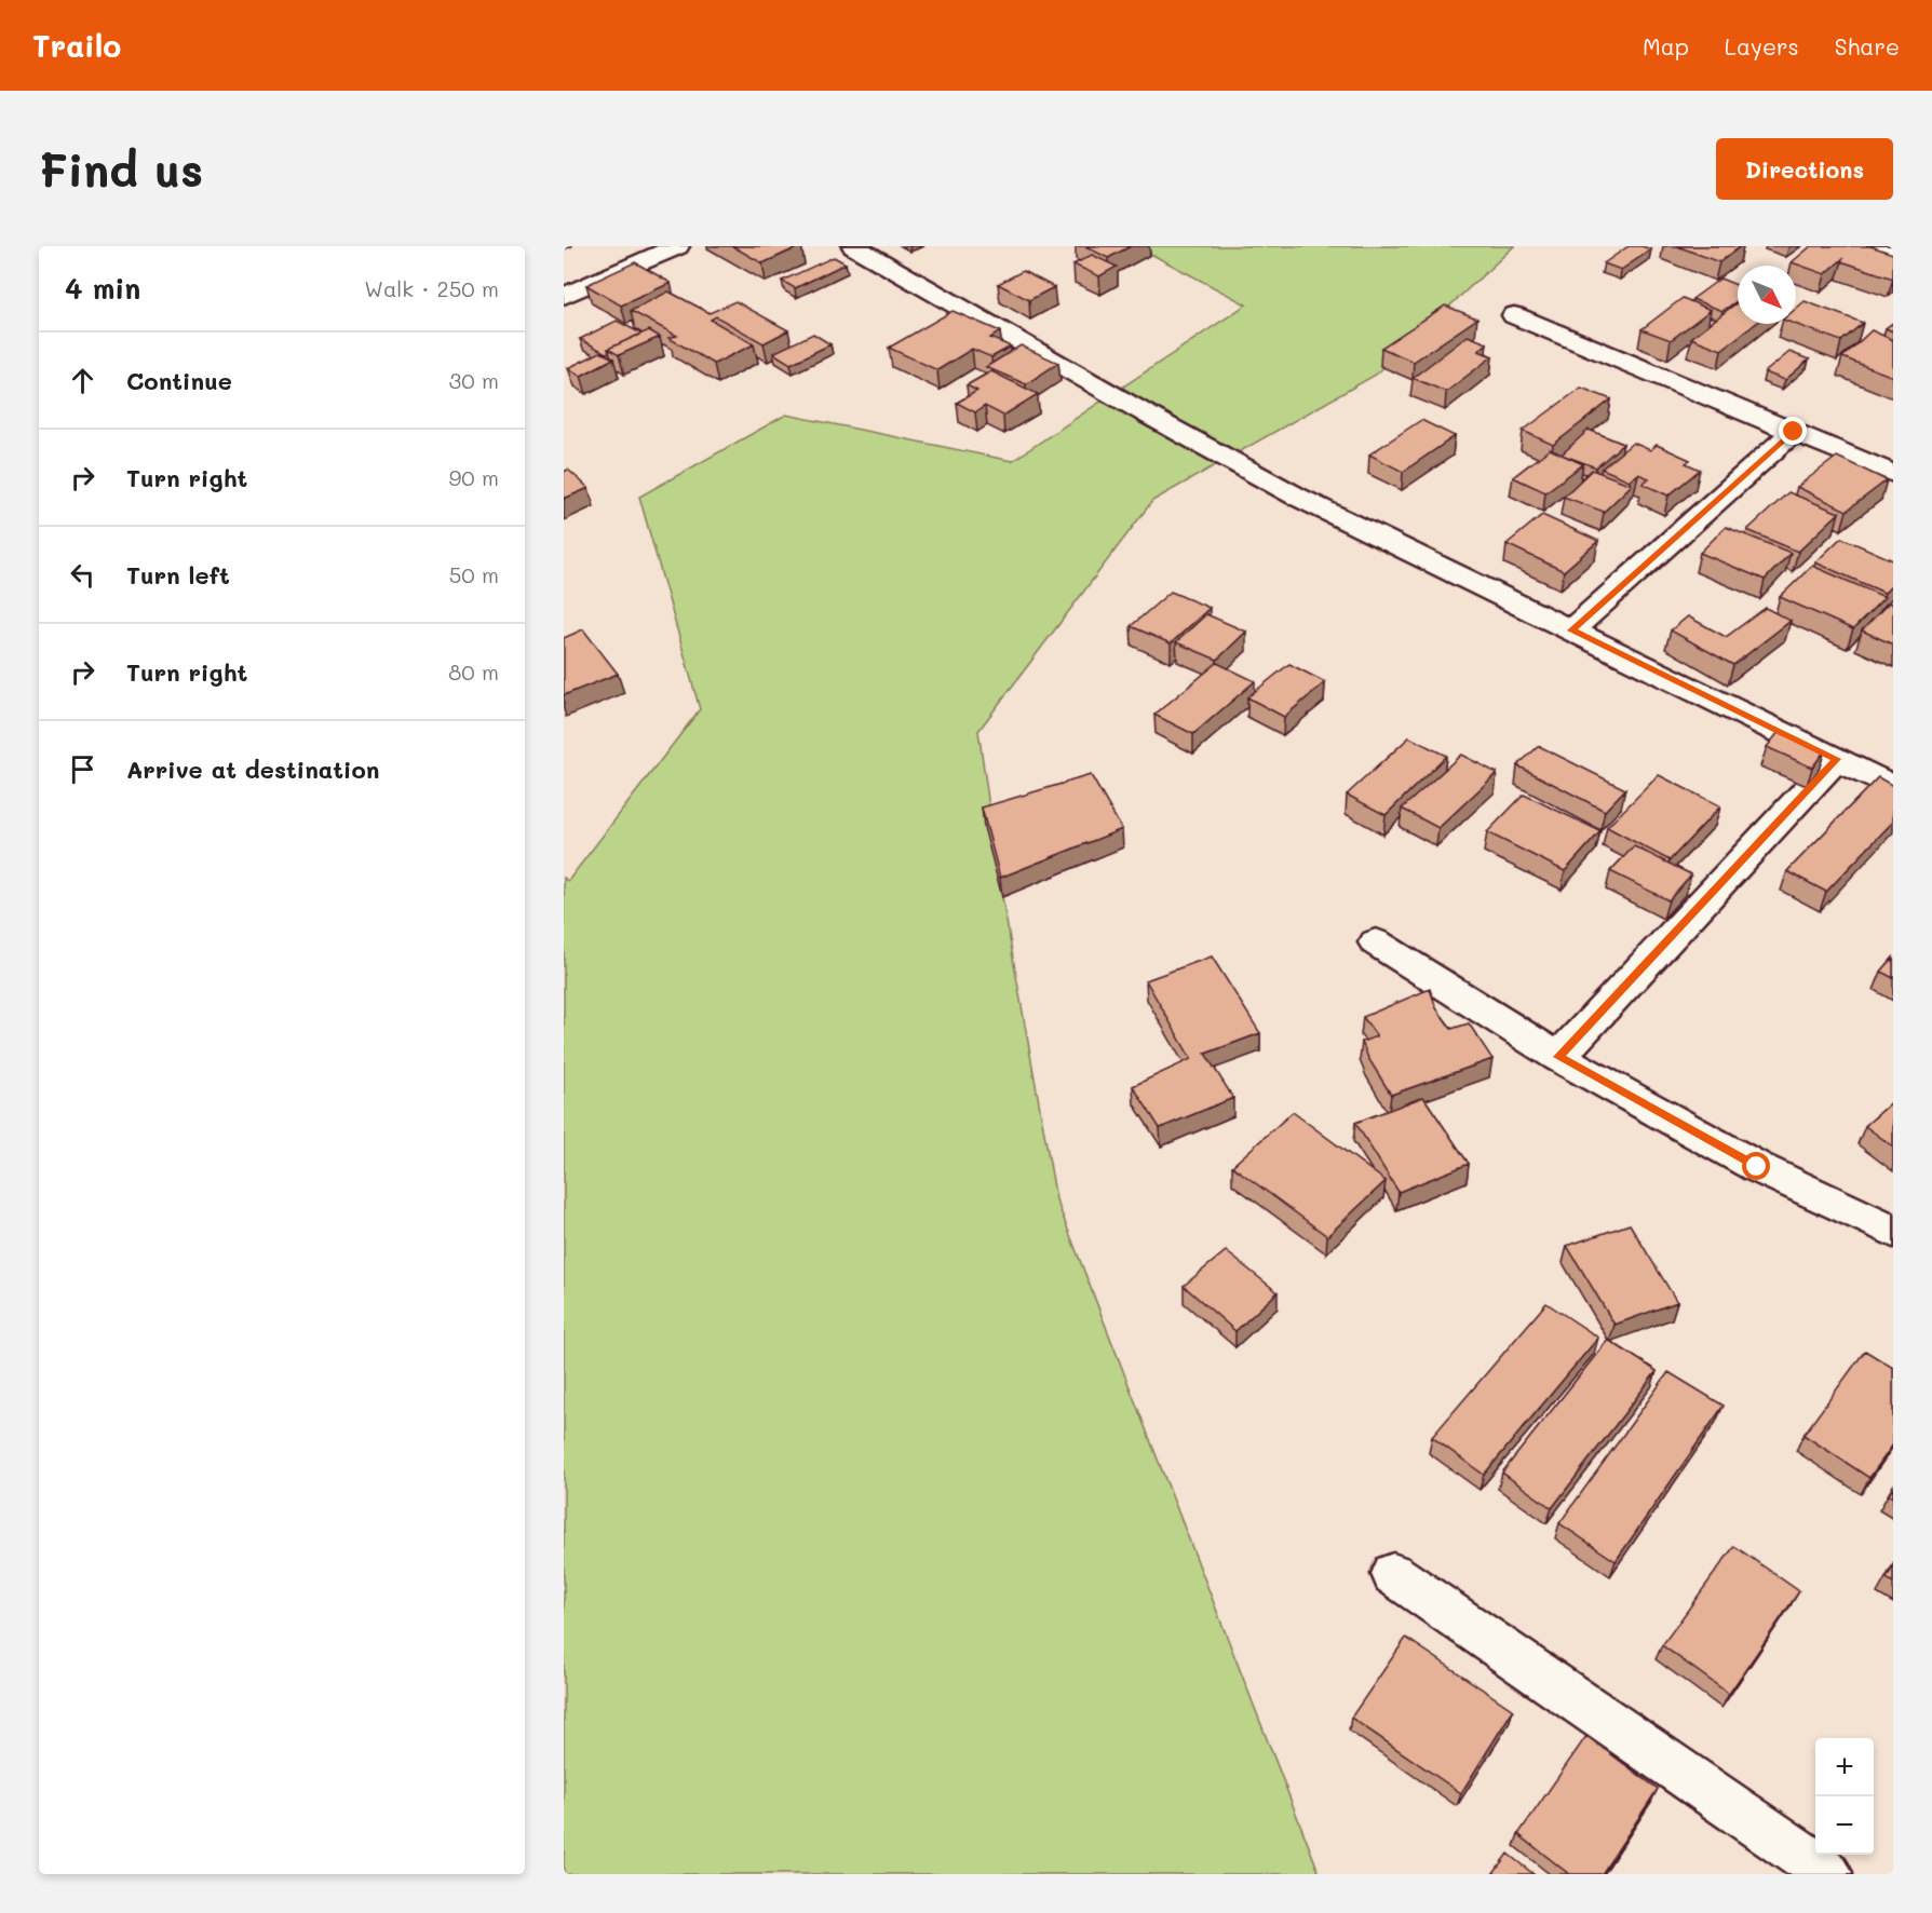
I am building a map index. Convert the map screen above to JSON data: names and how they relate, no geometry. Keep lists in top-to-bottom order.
{
  "north": "bottom right",
  "page": {
    "header": "Trailo",
    "nav": ["Map", "Layers", "Share"],
    "buttons": "Directions",
    "title": "Find us",
    "heading": ["4 min", "Walk · 250 m"],
    "list": [
      ["Continue", "30 m"],
      ["Turn right", "90 m"],
      ["Turn left", "50 m"],
      ["Turn right", "80 m"],
      "Arrive at destination"
    ],
    "map_buttons": ["+", "−"]
  }
}
